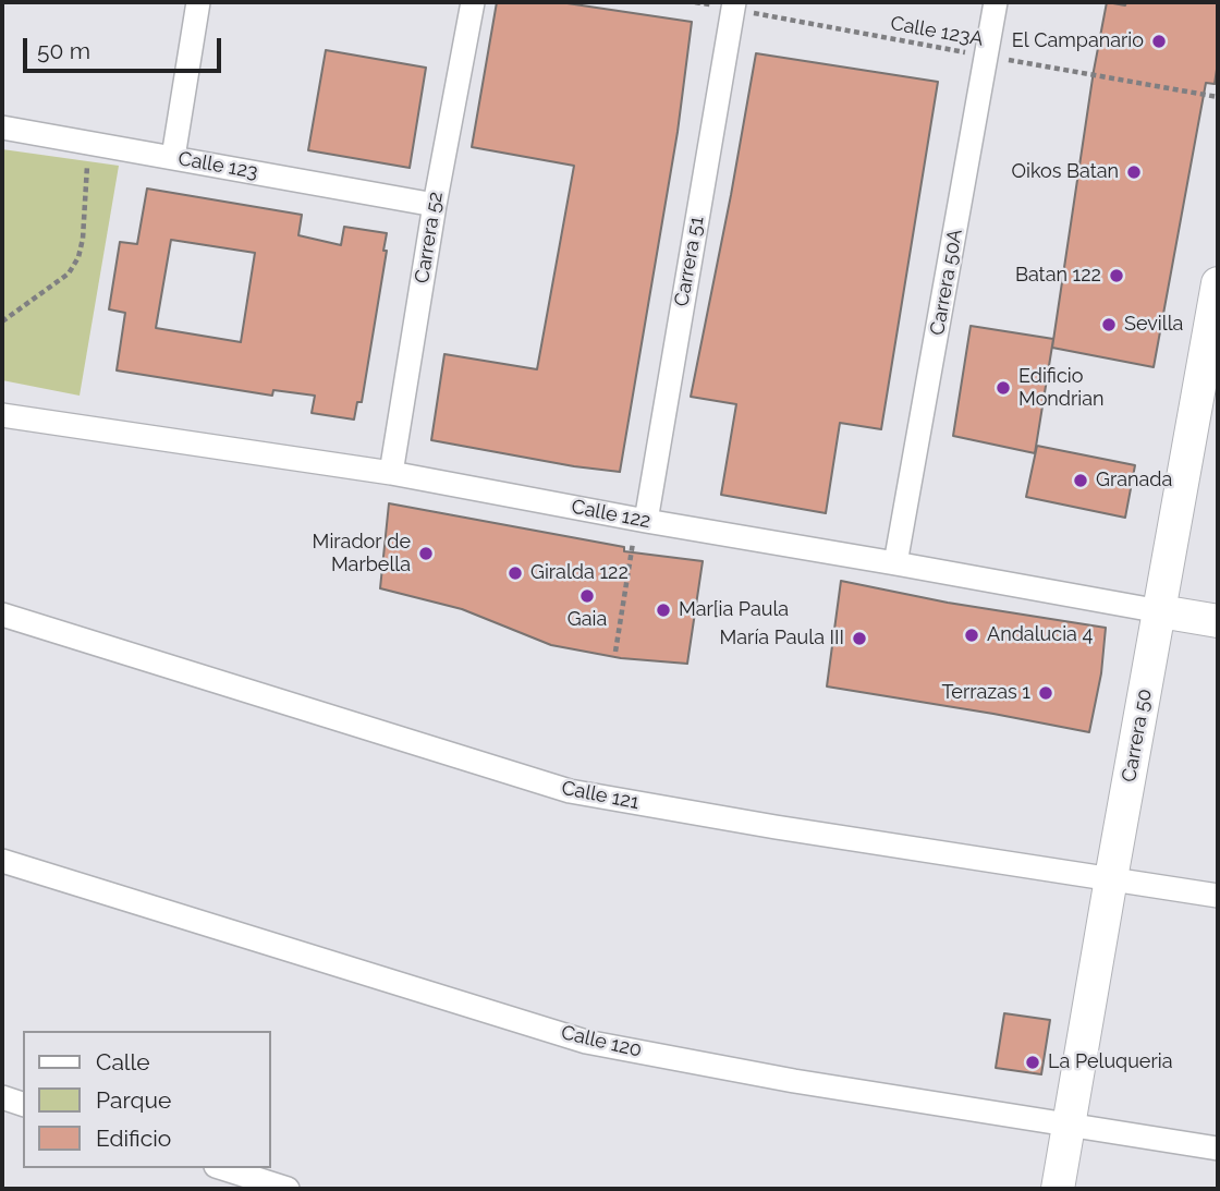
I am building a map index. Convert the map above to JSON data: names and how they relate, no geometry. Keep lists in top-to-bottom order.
{
  "streets": {
    "street": [
      "Calle 123",
      "Carrera 52",
      "Carrera 51",
      "Carrera 50A",
      "Calle 122",
      "Carrera 50",
      "Calle 121",
      "Calle 120"
    ],
    "path": ["Calle 123A"]
  },
  "crossings": [
    ["Calle 123A", "Carrera 51"],
    ["Calle 123A", "Carrera 50A"],
    ["Calle 123", "Carrera 52"],
    ["Carrera 52", "Calle 122"],
    ["Carrera 51", "Calle 122"],
    ["Carrera 50A", "Calle 122"],
    ["Calle 122", "Carrera 50"],
    ["Carrera 50", "Calle 121"],
    ["Carrera 50", "Calle 120"]
  ],
  "places": [
    "El Campanario",
    "Oikos Batan",
    "Batan 122",
    "Sevilla",
    "Edificio Mondrian",
    "Granada",
    "Mirador de Marbella",
    "Giralda 122",
    "Gaia",
    "Mar[ia Paula",
    "Andalucia 4",
    "María Paula III",
    "Terrazas 1",
    "La Peluqueria"
  ],
  "legend": ["Calle", "Parque", "Edificio"],
  "scale_bar": "50 m"
}
